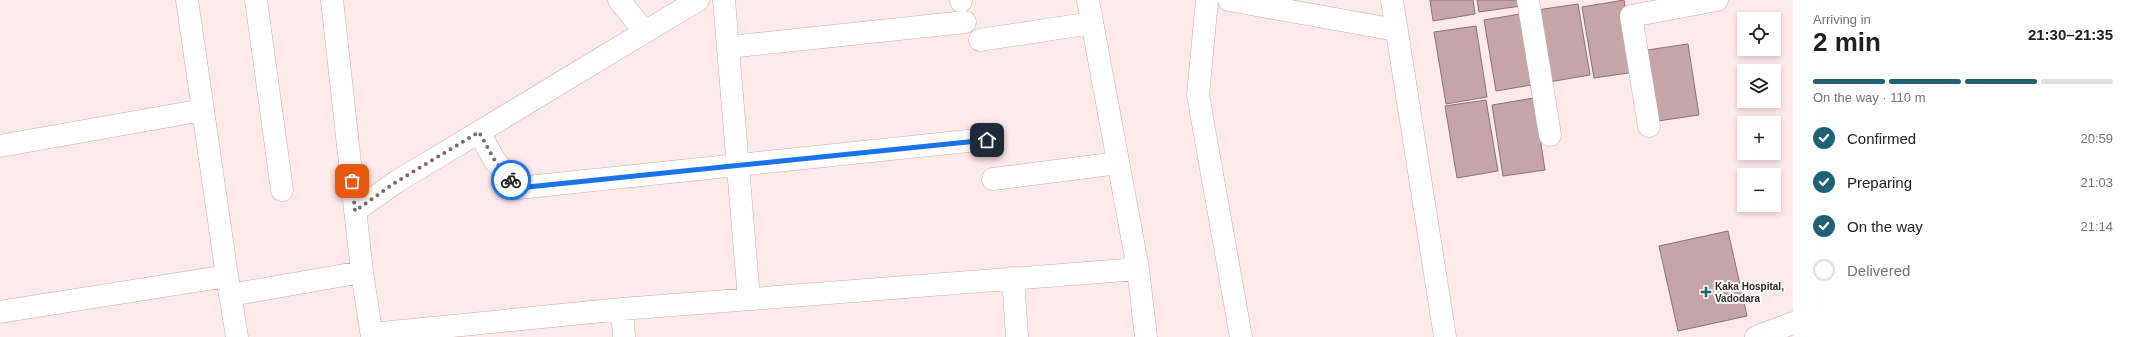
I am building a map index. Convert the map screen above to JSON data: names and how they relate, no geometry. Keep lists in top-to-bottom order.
{
  "places": {
    "health": ["Kaka Hospital, Vadodara"]
  },
  "page": {
    "heading": ["2 min", "Arriving in", "21:30–21:35"],
    "map_buttons": ["+", "−"],
    "bar": "On the way · 110 m",
    "list": [
      ["Confirmed", "20:59"],
      ["Preparing", "21:03"],
      ["On the way", "21:14"],
      "Delivered"
    ]
  }
}
